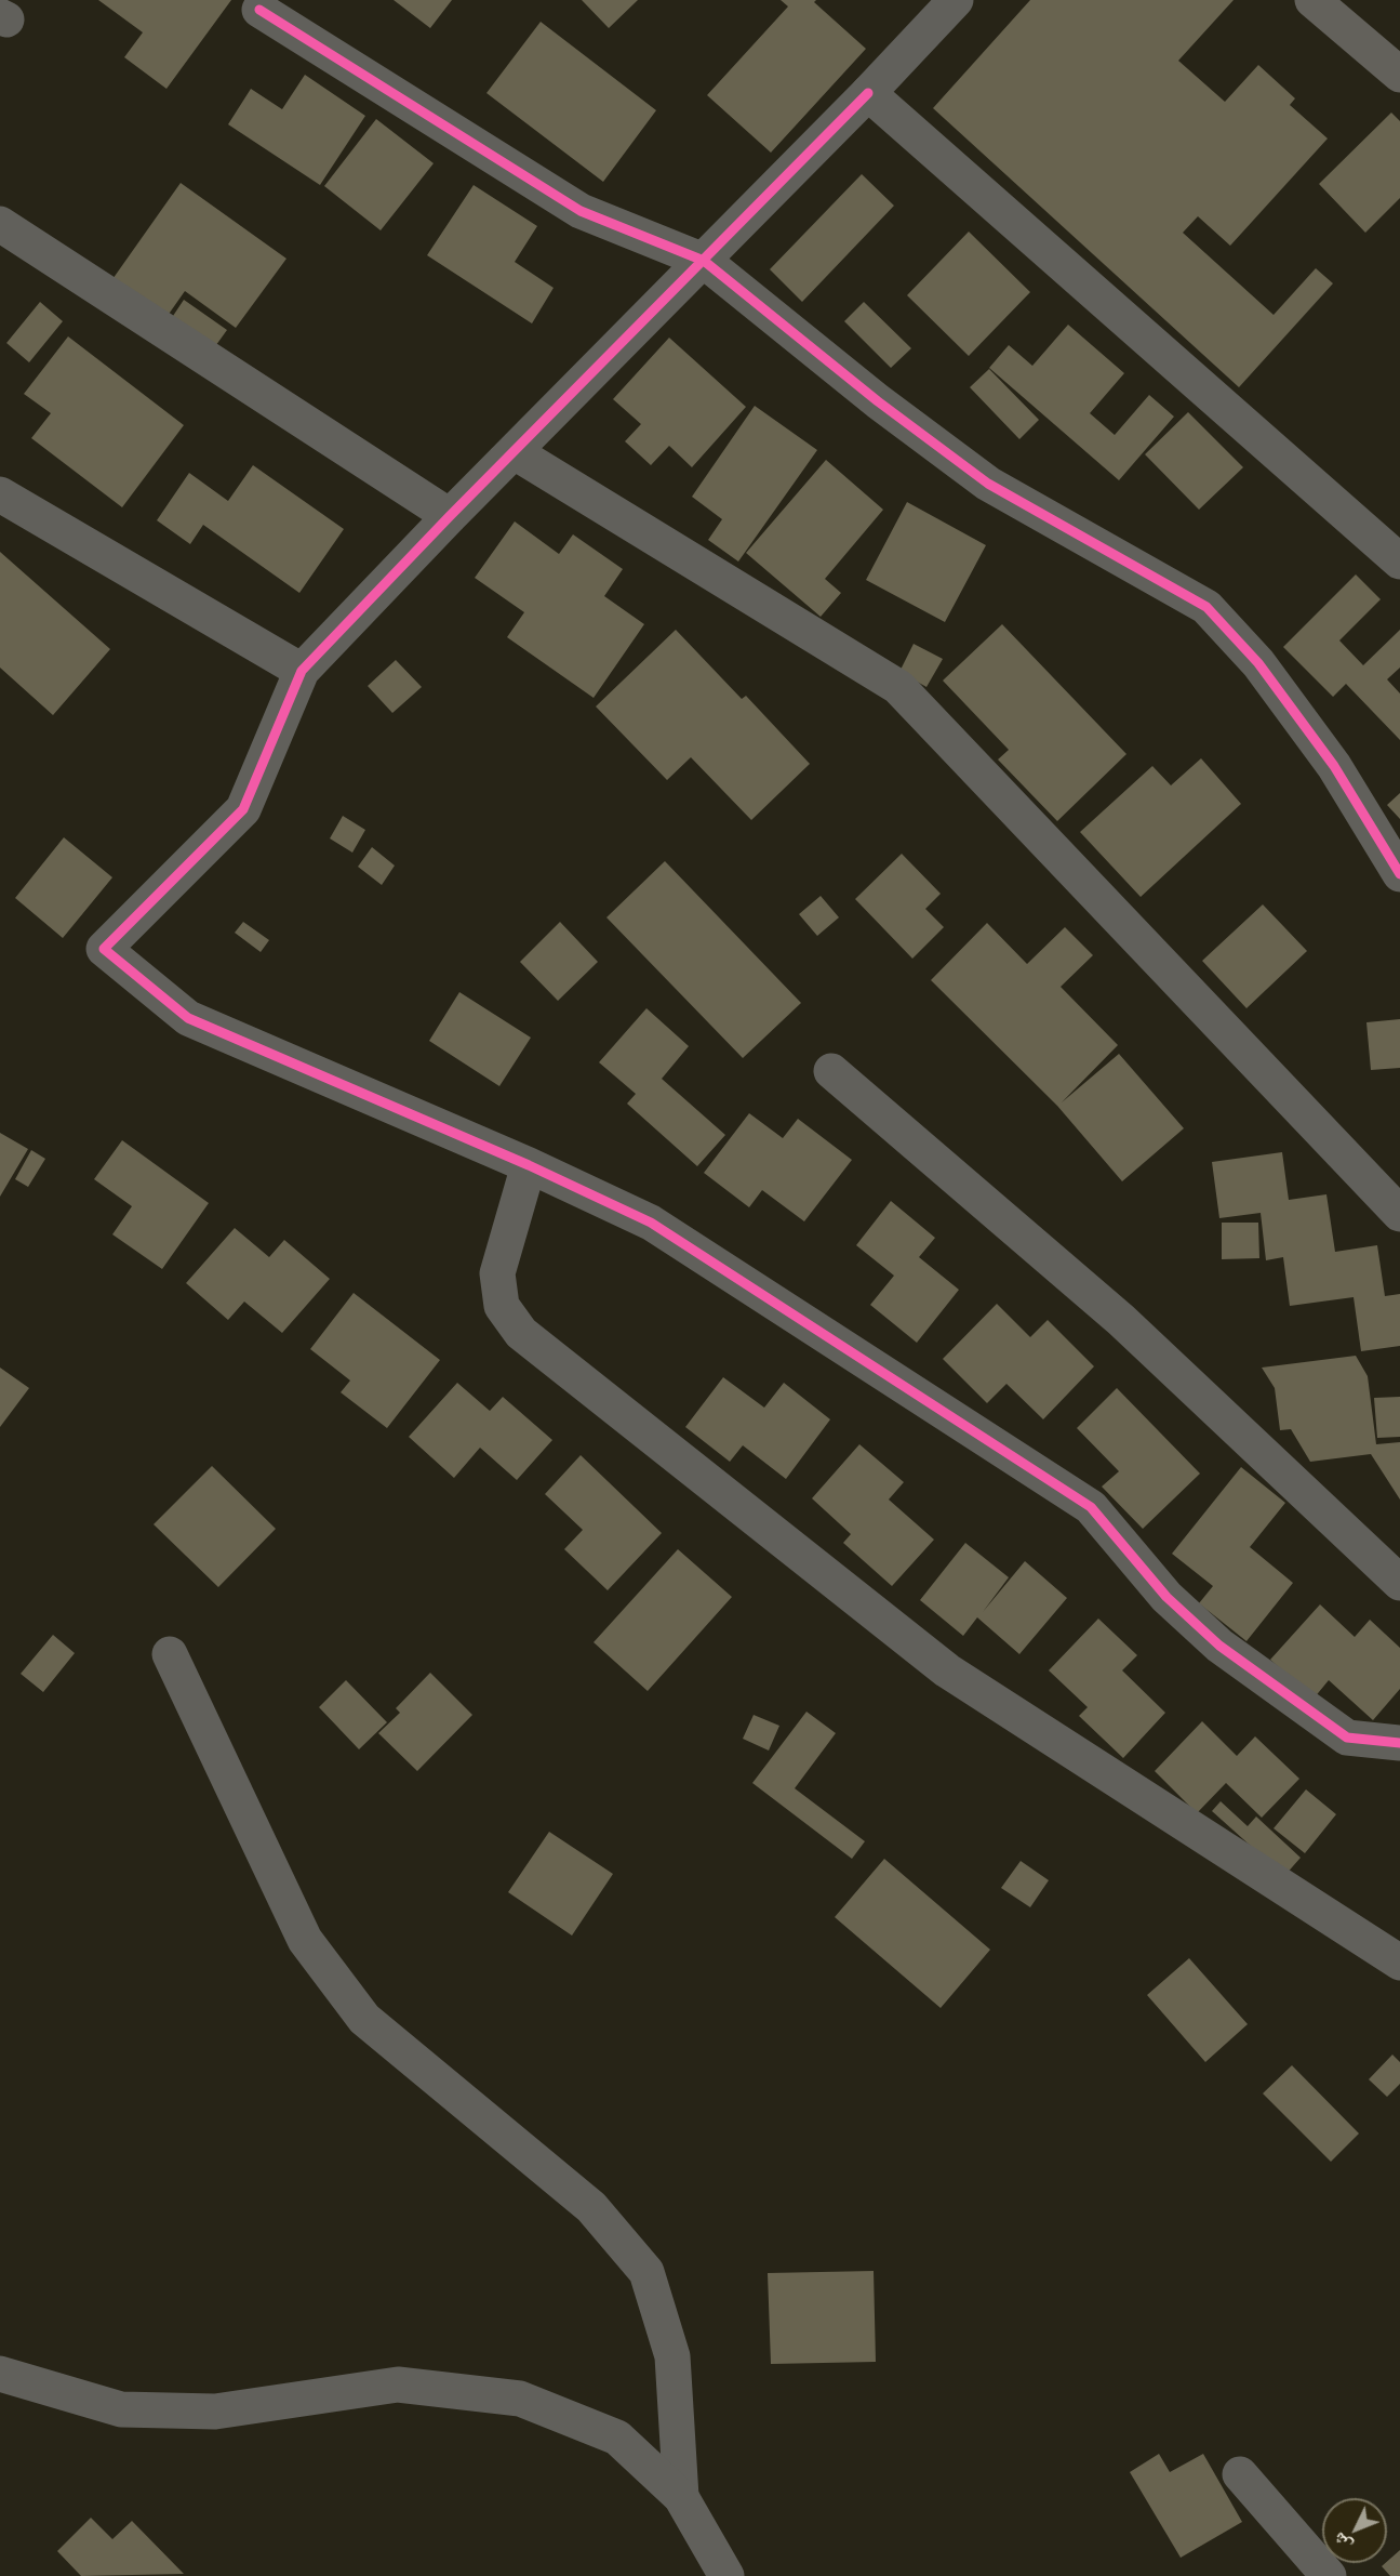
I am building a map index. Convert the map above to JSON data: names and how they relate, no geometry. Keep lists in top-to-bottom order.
{
  "north": "bottom left"
}
